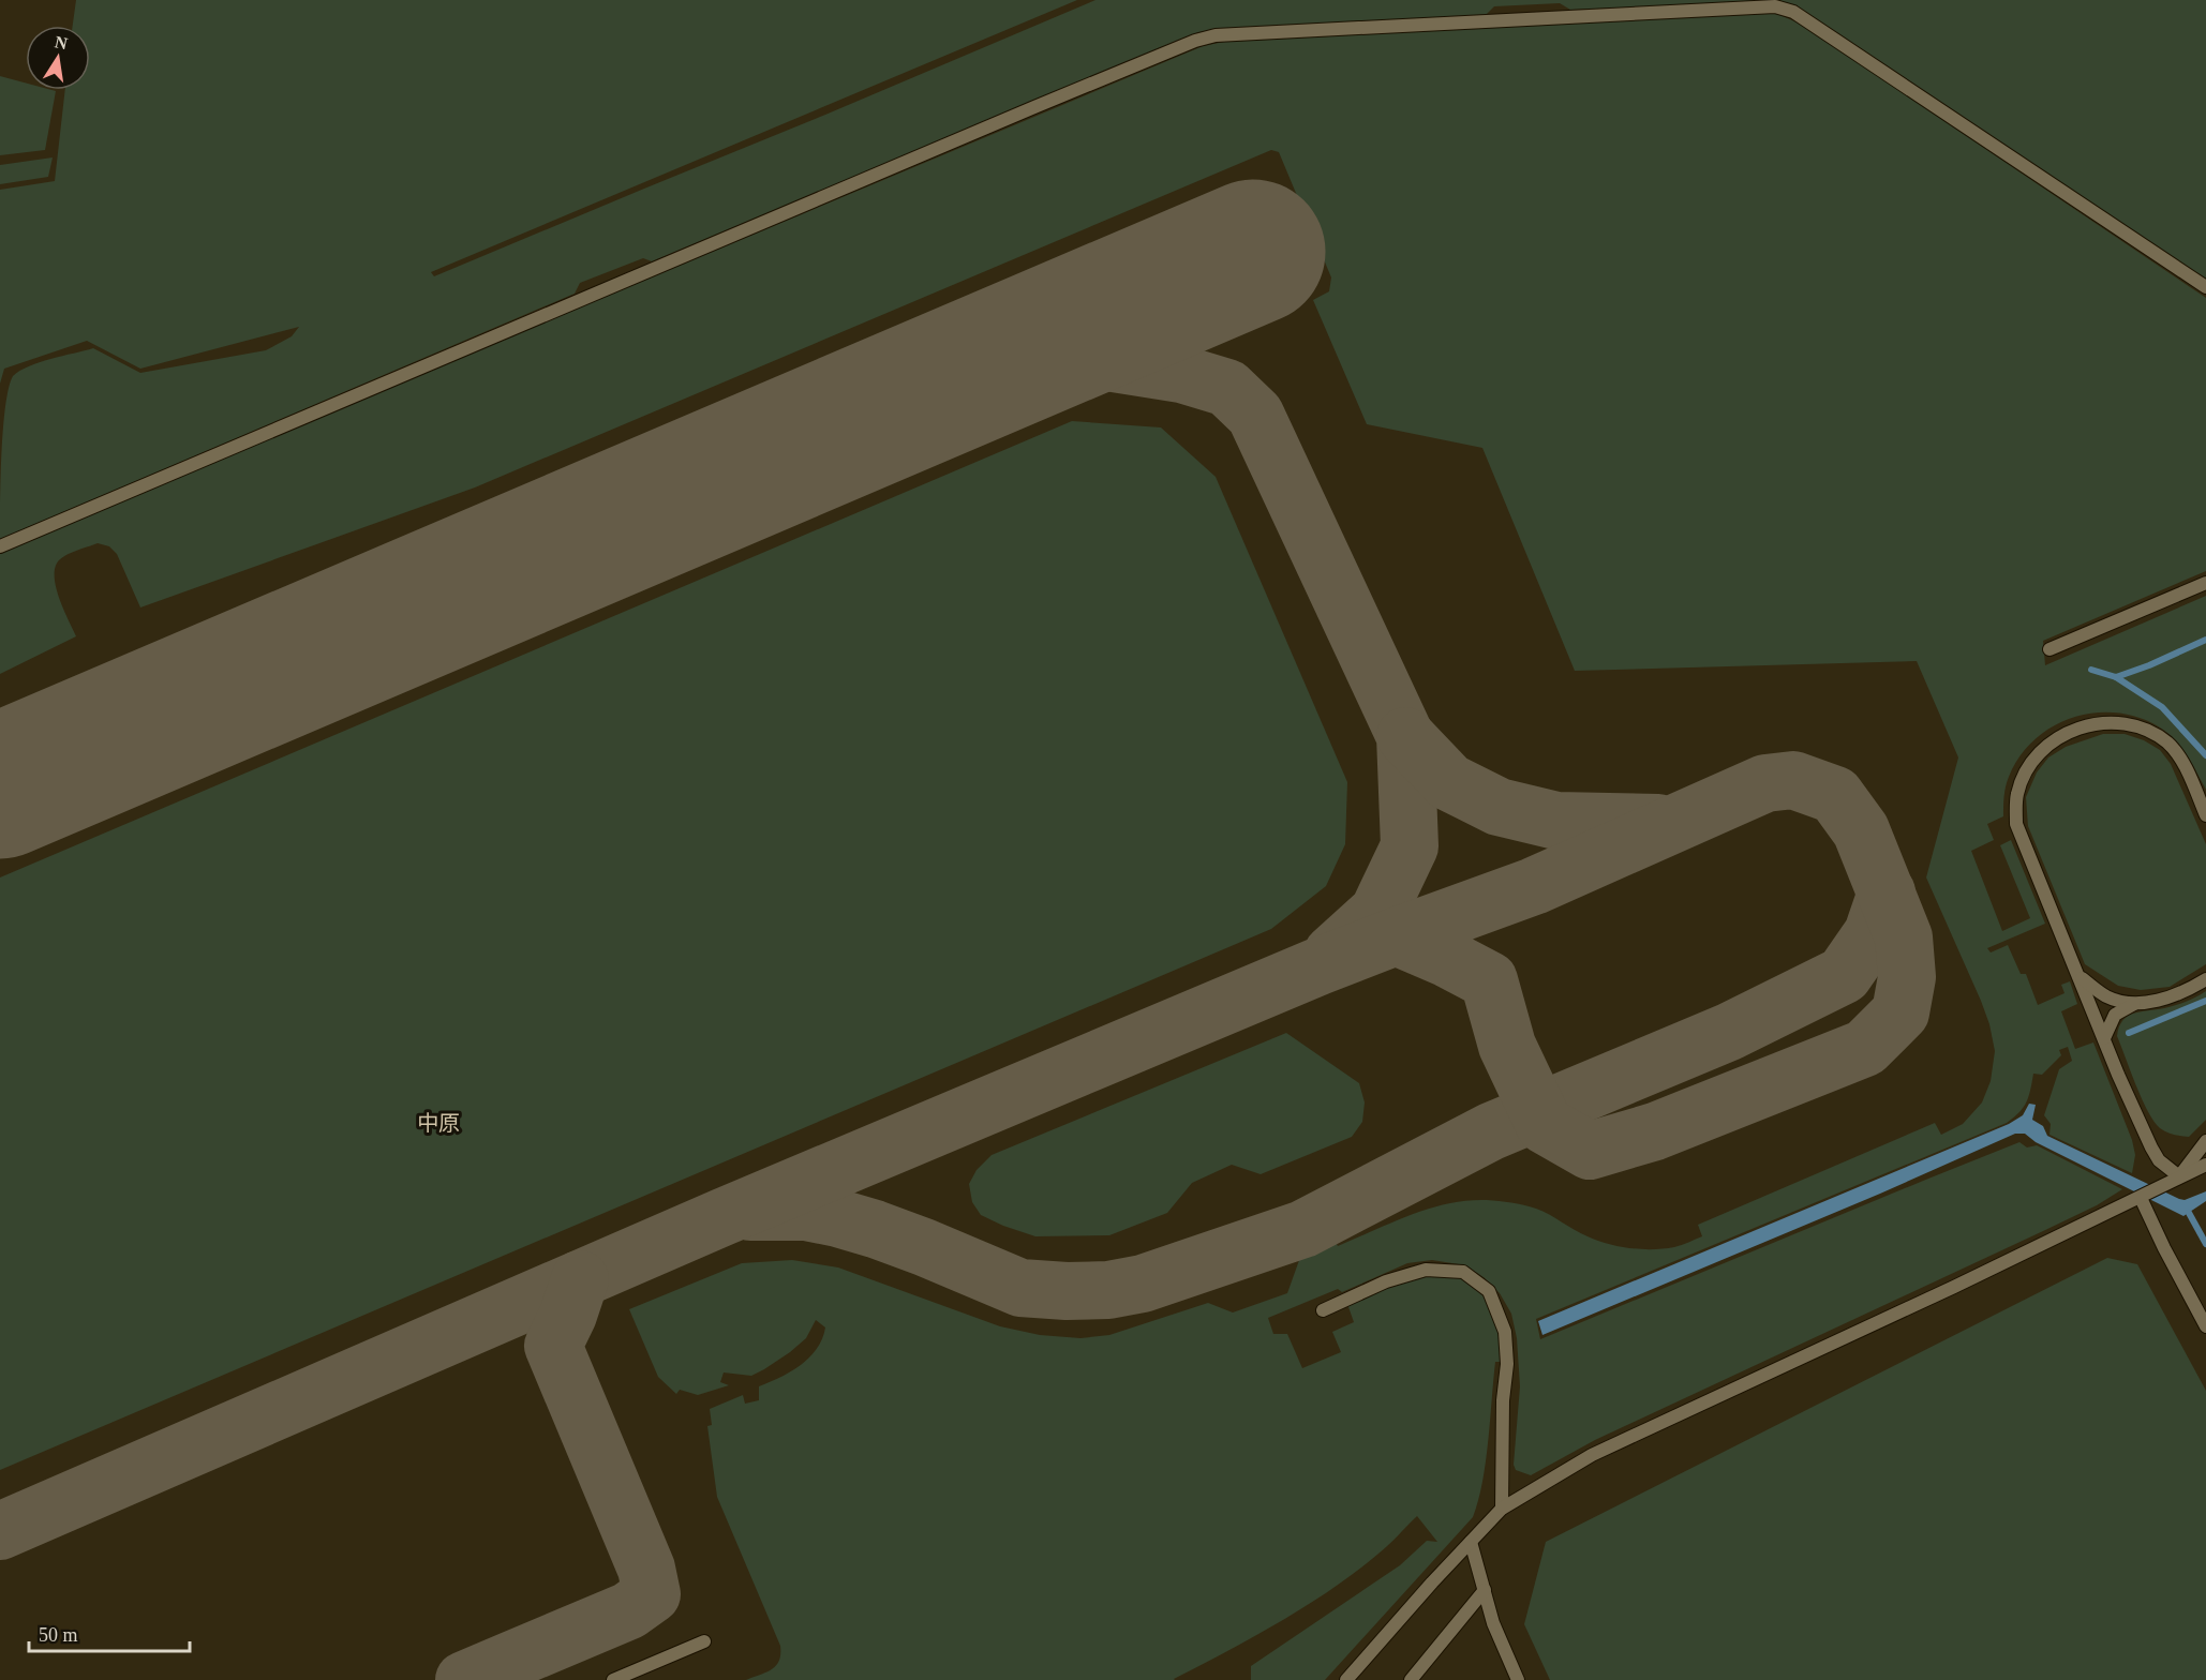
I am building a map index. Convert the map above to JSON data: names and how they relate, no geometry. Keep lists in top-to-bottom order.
{
  "districts": ["中原"],
  "scale_bar": "50 m",
  "north": "top"
}
